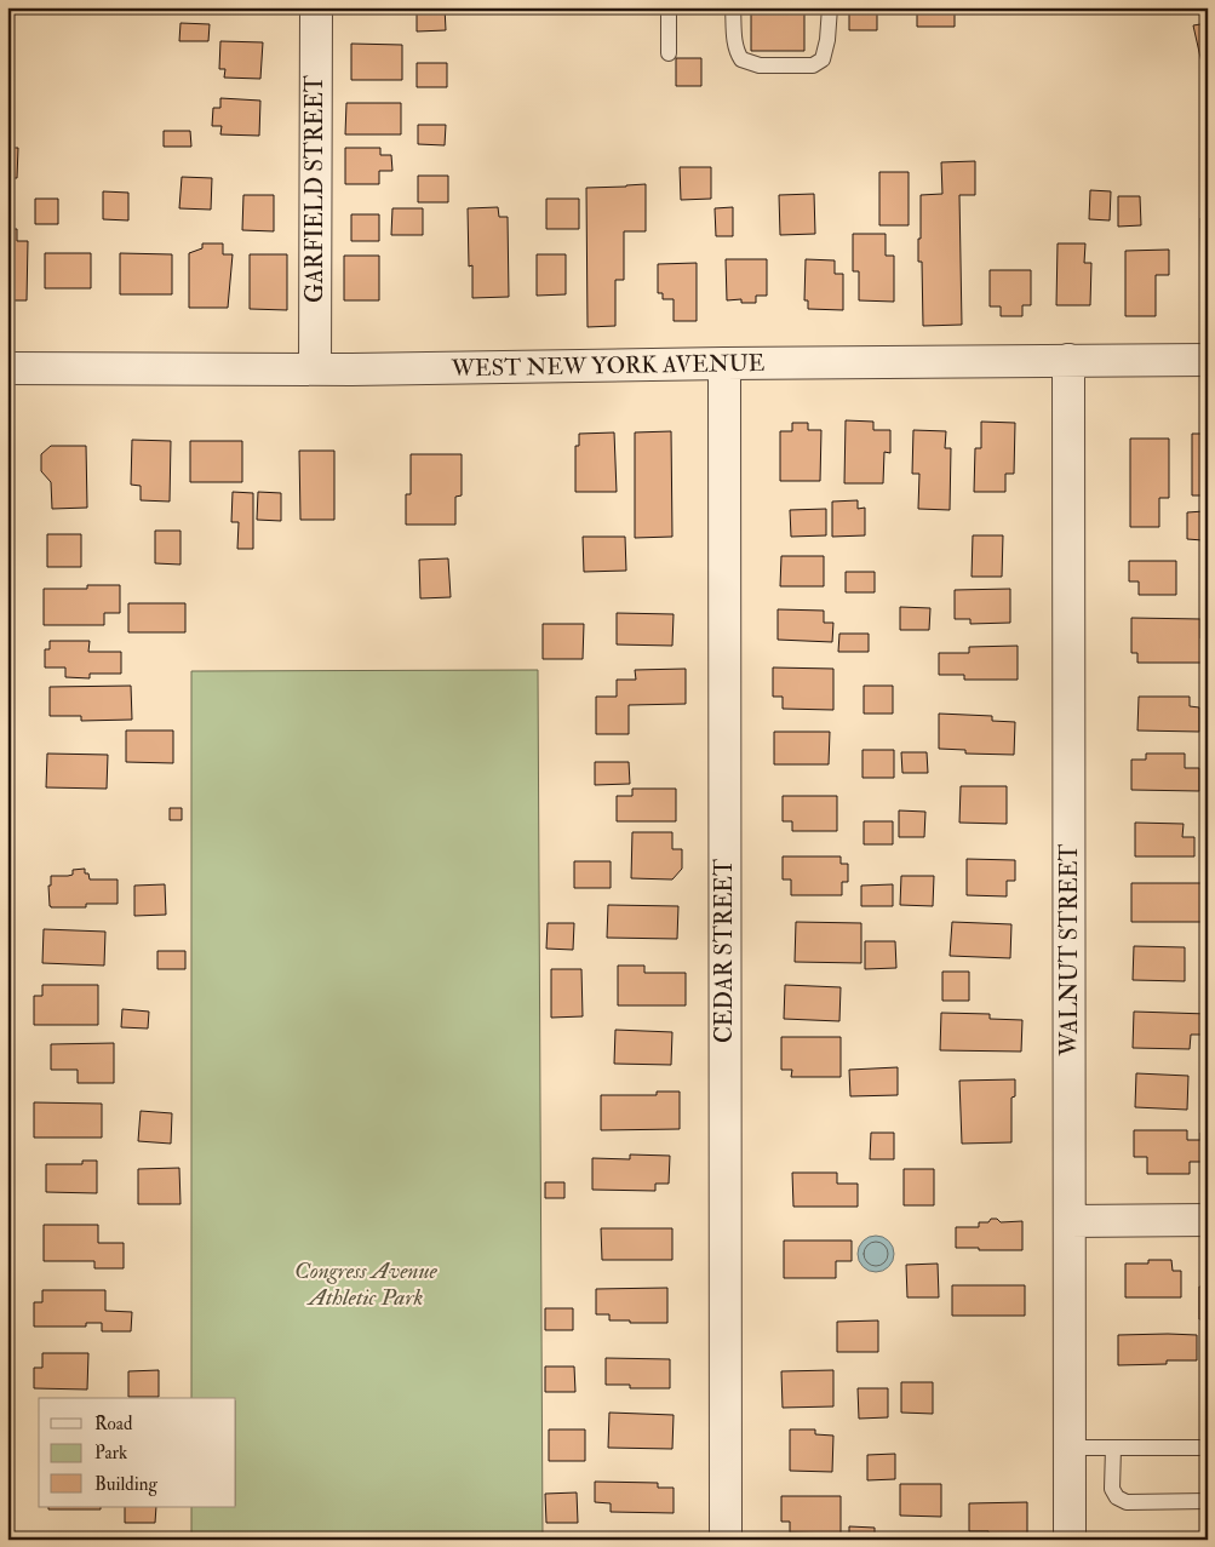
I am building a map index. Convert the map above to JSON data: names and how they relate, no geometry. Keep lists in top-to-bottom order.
{
  "streets": {
    "street": [
      "GARFIELD STREET",
      "WEST NEW YORK AVENUE",
      "WALNUT STREET",
      "CEDAR STREET"
    ]
  },
  "crossings": [
    ["GARFIELD STREET", "WEST NEW YORK AVENUE"],
    ["WEST NEW YORK AVENUE", "WALNUT STREET"],
    ["WEST NEW YORK AVENUE", "CEDAR STREET"]
  ],
  "parks": ["Congress Avenue Athletic Park"],
  "legend": ["Road", "Park", "Building"]
}
